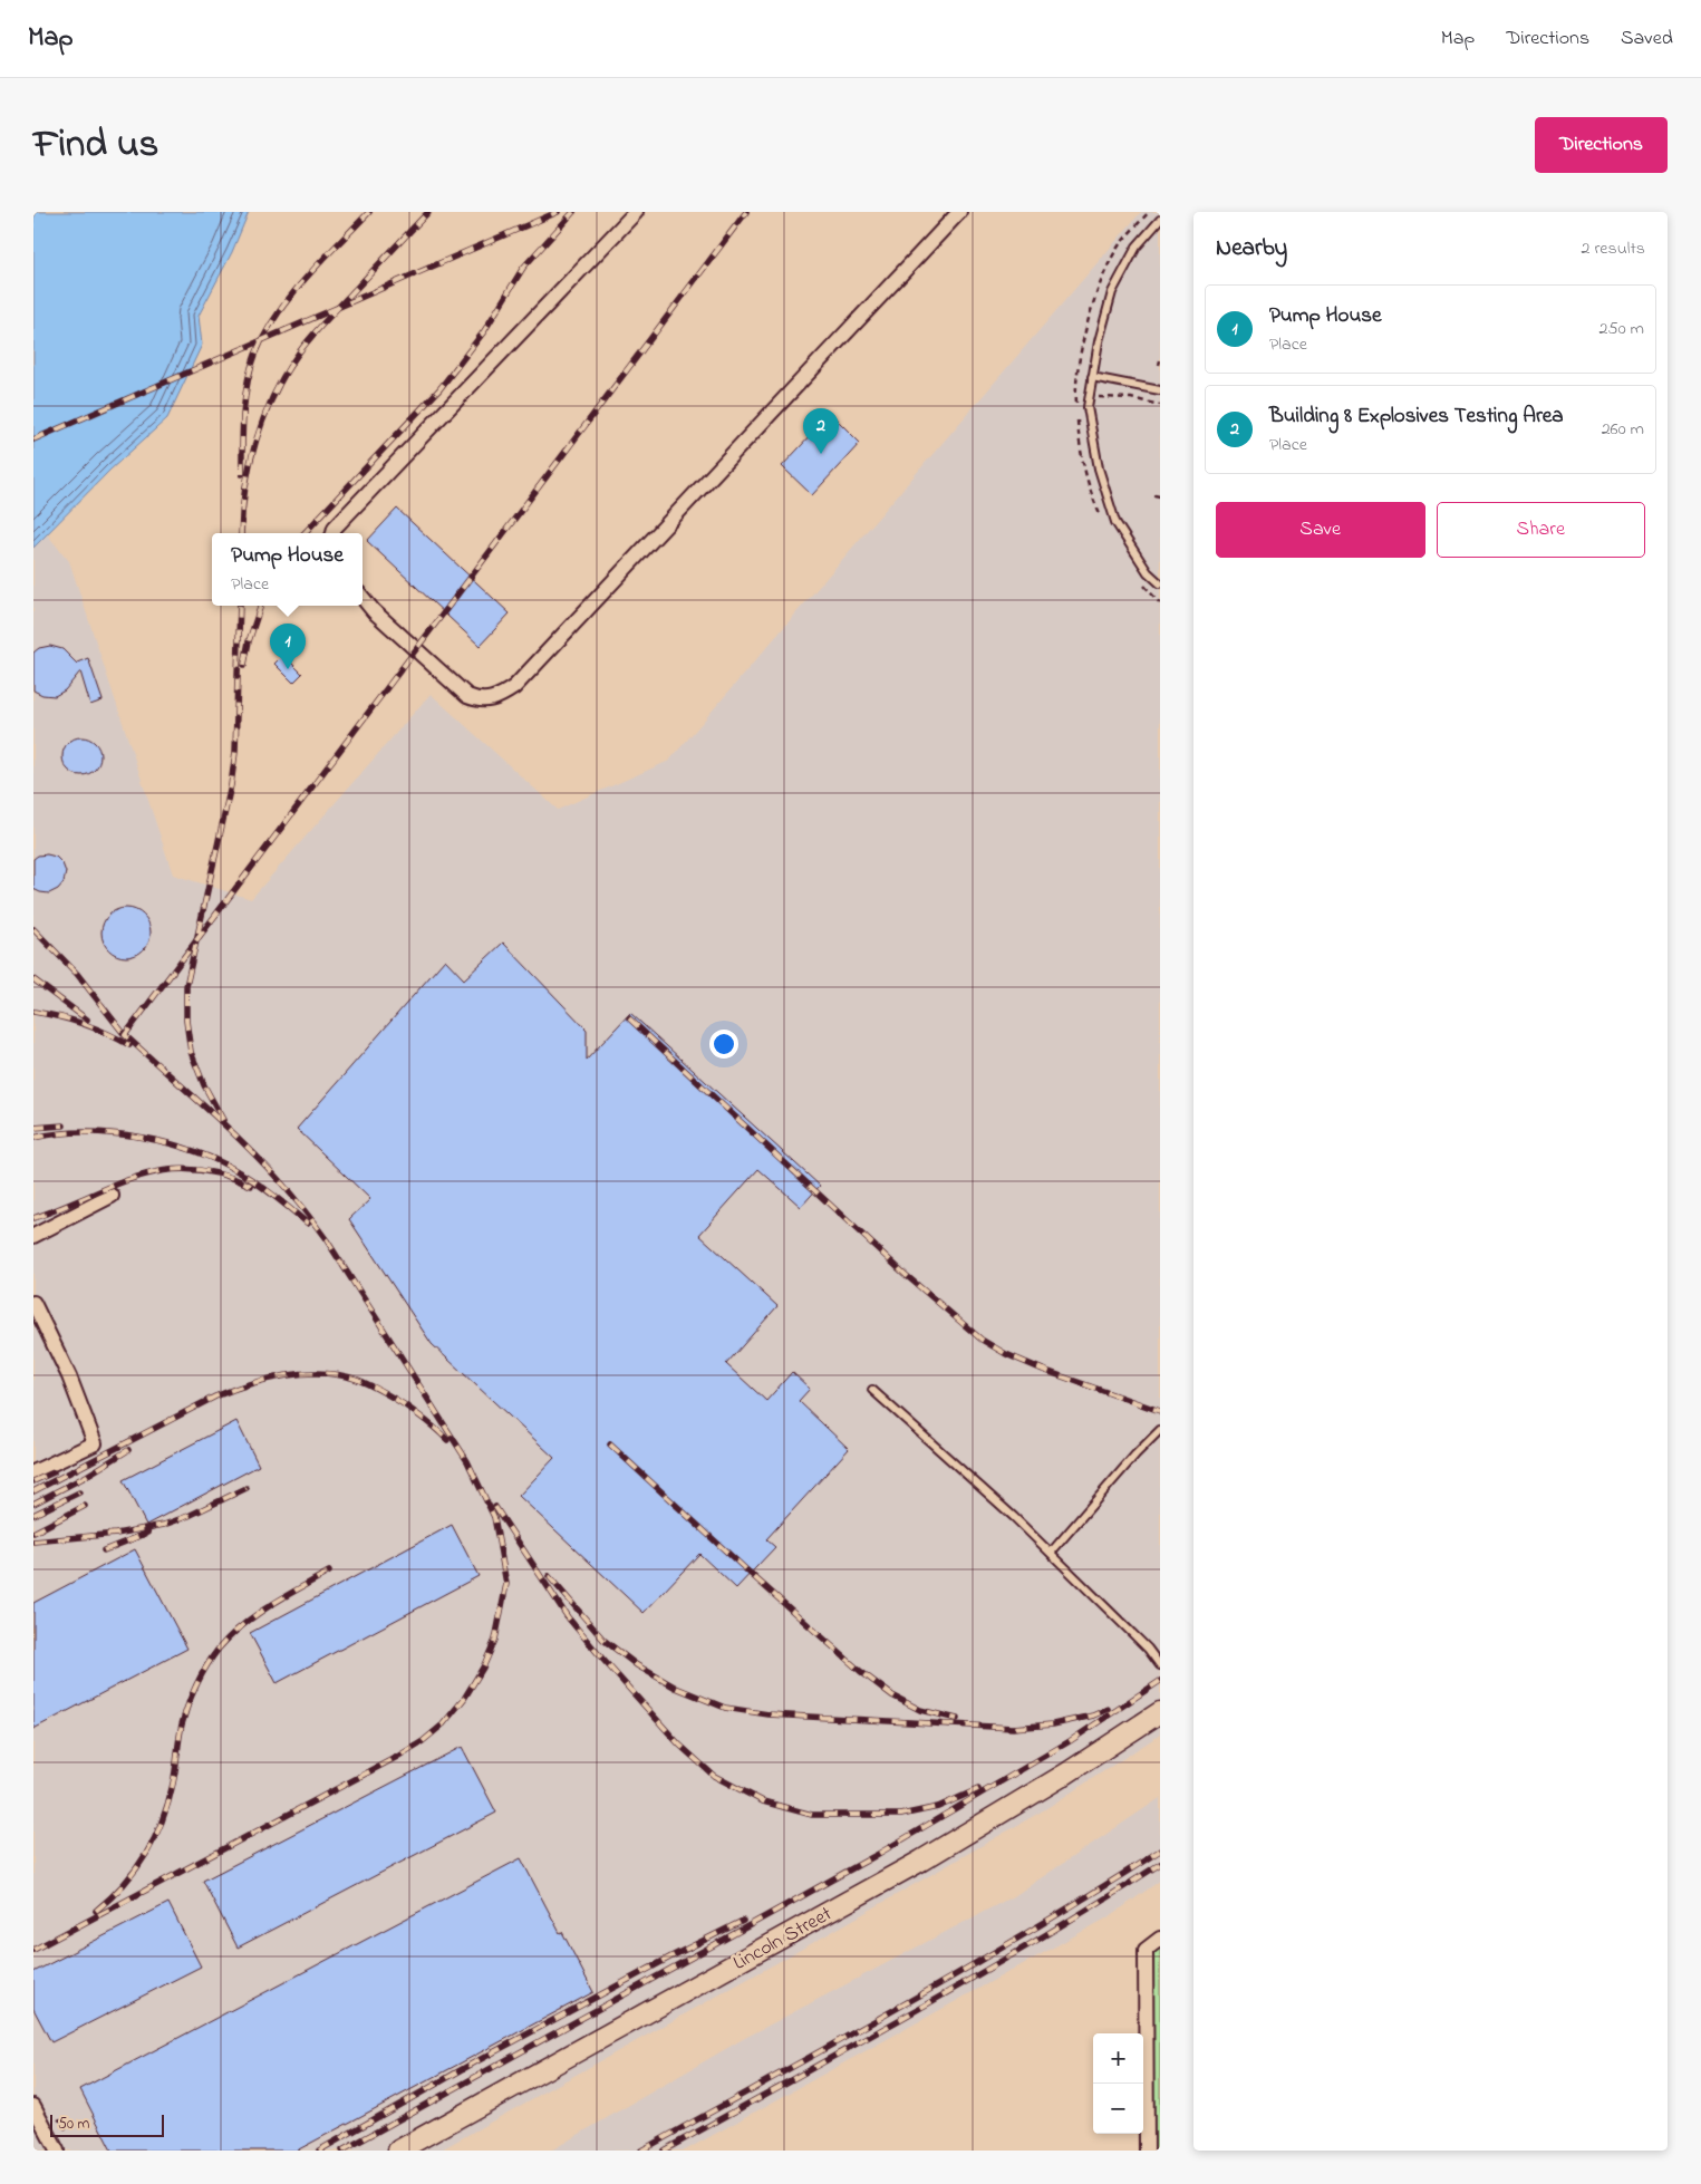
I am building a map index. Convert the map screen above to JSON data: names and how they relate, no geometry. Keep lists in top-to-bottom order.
{
  "streets": {
    "main road": ["Lincoln Street"]
  },
  "scale_bar": "50 m",
  "page": {
    "header": "Map",
    "nav": ["Map", "Directions", "Saved"],
    "title": "Find us",
    "buttons": [
      "Directions",
      ["Save", "Share"]
    ],
    "heading": ["Nearby", "2 results"],
    "list": [
      {
        "mark": "1",
        "name": "Pump House",
        "note": "Place",
        "value": "250 m"
      },
      {
        "mark": "2",
        "name": "Building 8 Explosives Testing Area",
        "note": "Place",
        "value": "260 m"
      }
    ],
    "pins": ["2", "1"],
    "popup": ["Pump House", "Place"],
    "map_buttons": ["+", "−"],
    "scale": "50 m"
  }
}
